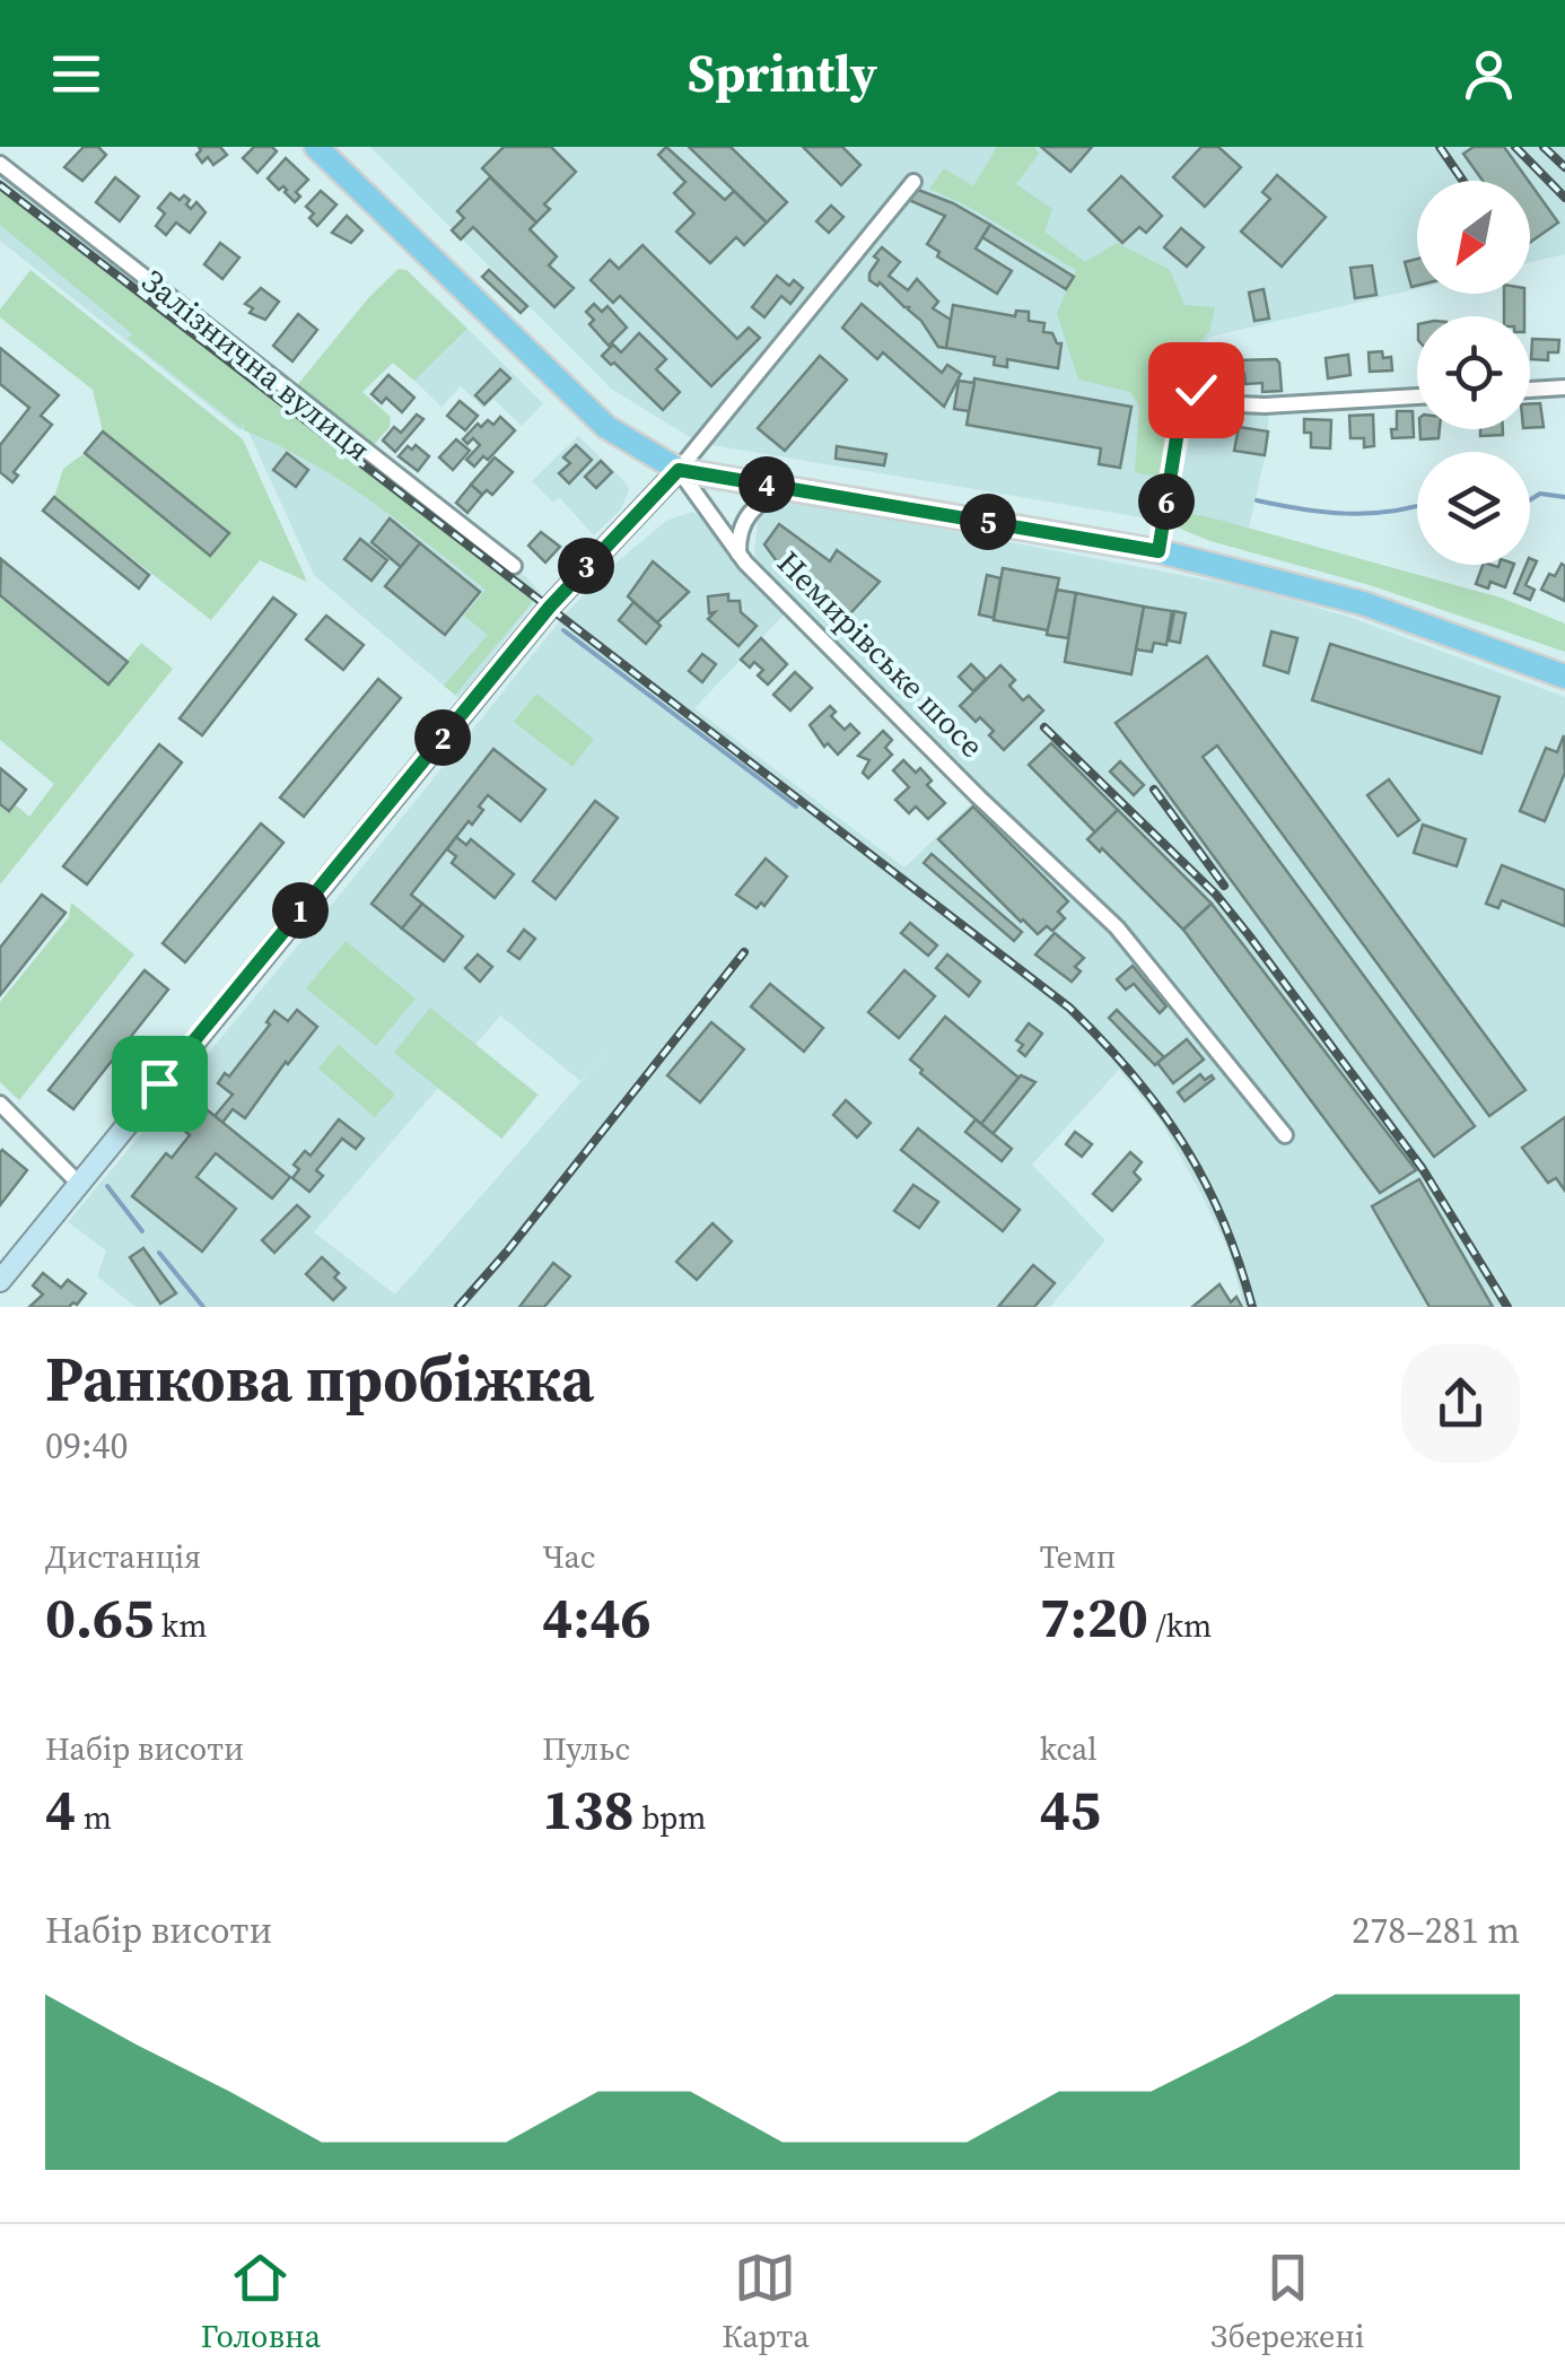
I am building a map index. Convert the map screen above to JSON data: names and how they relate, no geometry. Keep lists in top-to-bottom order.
{
  "streets": {
    "main road": ["Немирівське шосе"],
    "street": ["Залізнична вулиця"]
  },
  "north": "bottom left",
  "page": {
    "header": "Sprintly",
    "pins": [
      "4",
      "6",
      "5",
      "3",
      "2",
      "1"
    ],
    "heading": ["Ранкова пробіжка", "09:40"],
    "stats": [
      ["Дистанція", "0.65 km"],
      ["Час", "4:46"],
      ["Темп", "7:20 /km"],
      ["Набір висоти", "4 m"],
      ["Пульс", "138 bpm"],
      ["kcal", "45"]
    ],
    "chart": ["Набір висоти", "278–281 m"],
    "tabs": ["Головна", "Карта", "Збережені"]
  }
}
